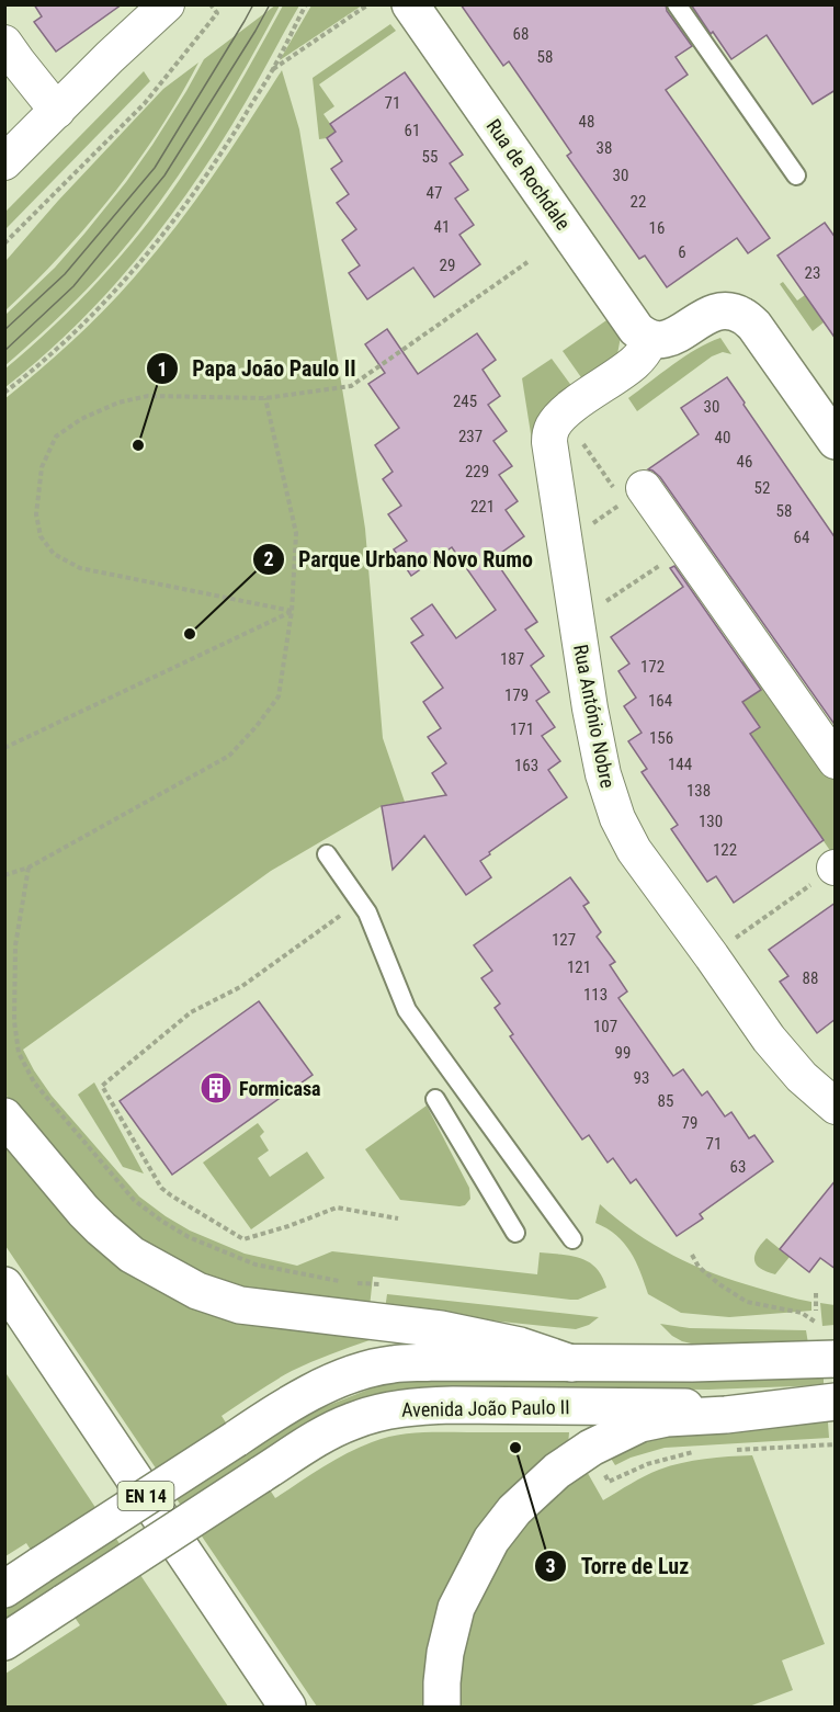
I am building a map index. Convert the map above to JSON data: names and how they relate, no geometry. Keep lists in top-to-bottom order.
{
  "streets": {
    "main road": ["Rua de Rochdale", "Avenida João Paulo II", "EN 14"],
    "street": ["Rua António Nobre"]
  },
  "crossings": [
    ["Rua de Rochdale", "Rua António Nobre"]
  ],
  "places": {
    "other": ["Papa João Paulo II", "Parque Urbano Novo Rumo", "Torre de Luz"],
    "building": ["Formicasa"]
  },
  "house_numbers": [
    "68",
    "58",
    "71",
    "48",
    "61",
    "38",
    "55",
    "30",
    "47",
    "22",
    "41",
    "16",
    "6",
    "29",
    "23",
    "245",
    "30",
    "237",
    "40",
    "46",
    "229",
    "52",
    "221",
    "58",
    "64",
    "187",
    "172",
    "179",
    "164",
    "171",
    "156",
    "144",
    "163",
    "138",
    "130",
    "122",
    "127",
    "121",
    "88",
    "113",
    "107",
    "99",
    "93",
    "85",
    "79",
    "71",
    "63"
  ]
}
